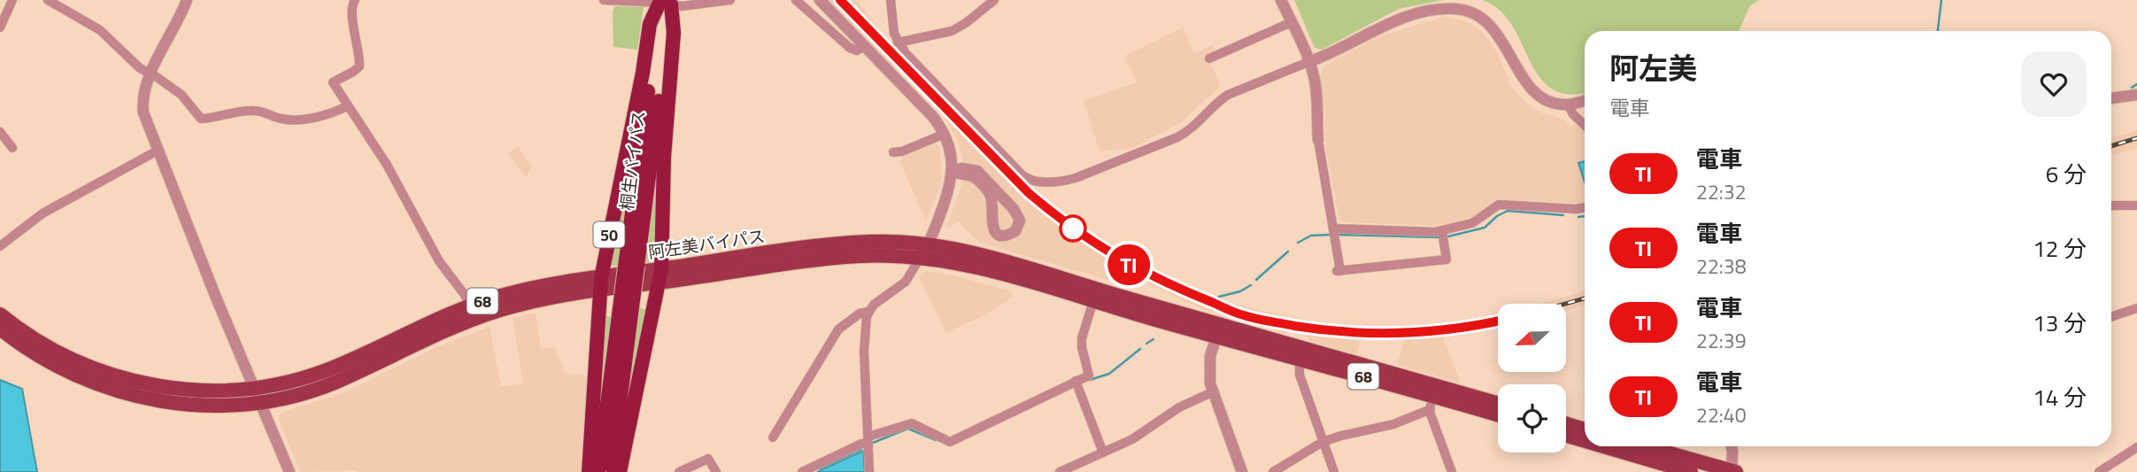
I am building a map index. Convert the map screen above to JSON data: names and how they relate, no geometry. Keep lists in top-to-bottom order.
{
  "streets": {
    "highway": ["桐生バイパス", "50"],
    "main road": ["阿左美バイパス", "68"]
  },
  "crossings": [
    ["桐生バイパス", "50"],
    ["50", "阿左美バイパス"],
    ["阿左美バイパス", "68"]
  ],
  "north": "left",
  "page": {
    "on_map": "TI",
    "heading": ["阿左美", "電車"],
    "list": [
      {
        "mark": "TI",
        "name": "電車",
        "note": "22:32",
        "value": "6 分"
      },
      {
        "mark": "TI",
        "name": "電車",
        "note": "22:38",
        "value": "12 分"
      },
      {
        "mark": "TI",
        "name": "電車",
        "note": "22:39",
        "value": "13 分"
      },
      {
        "mark": "TI",
        "name": "電車",
        "note": "22:40",
        "value": "14 分"
      }
    ]
  }
}
